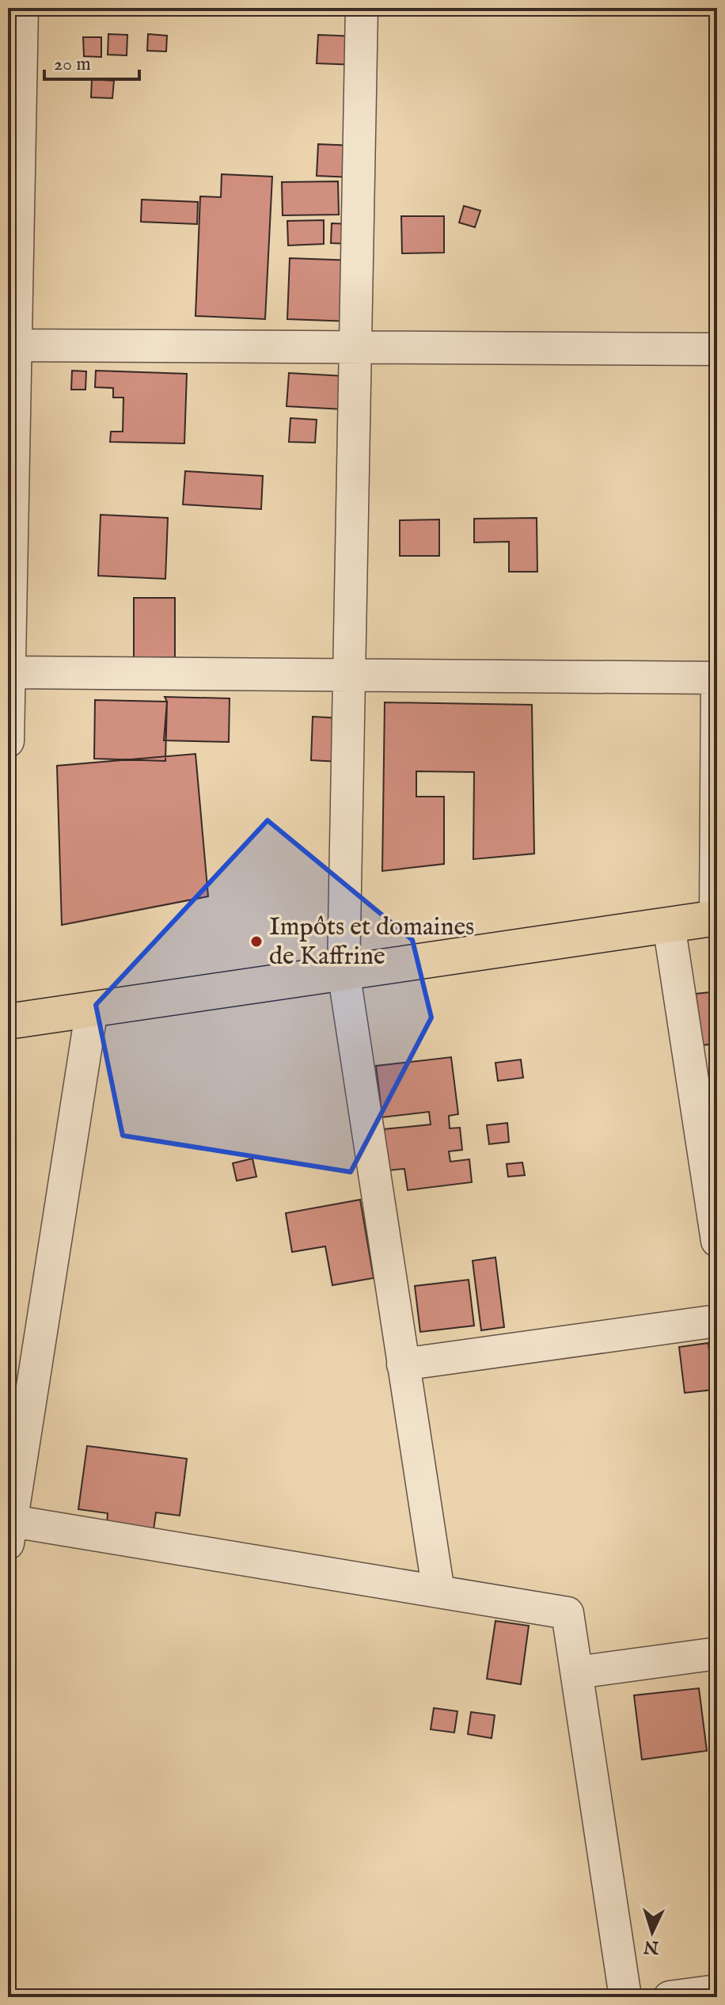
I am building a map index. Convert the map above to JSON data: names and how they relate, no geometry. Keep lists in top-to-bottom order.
{
  "places": ["Impôts et domaines de Kaffrine"],
  "scale_bar": "20 m",
  "north": "bottom"
}
